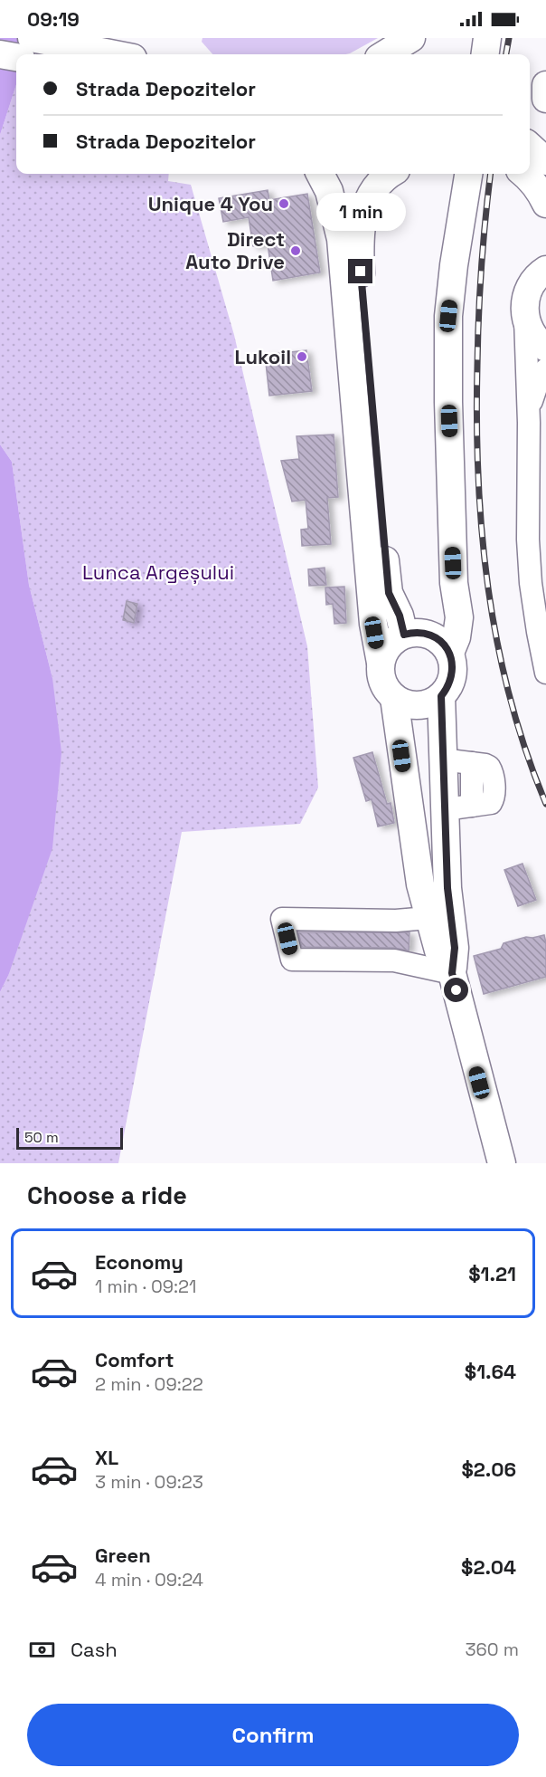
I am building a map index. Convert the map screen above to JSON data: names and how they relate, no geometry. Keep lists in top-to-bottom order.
{
  "parks": ["Lunca Argeșului"],
  "places": ["Unique 4 You", "Direct Auto Drive", "Lukoil"],
  "scale_bar": "50 m",
  "page": {
    "status": "09:19",
    "banner": ["Strada Depozitelor", "Strada Depozitelor"],
    "bubble": "1 min",
    "scale": "50 m",
    "heading": "Choose a ride",
    "list": [
      {
        "name": "Economy",
        "note": "1 min · 09:21",
        "value": "$1.21"
      },
      {
        "name": "Comfort",
        "note": "2 min · 09:22",
        "value": "$1.64"
      },
      {
        "name": "XL",
        "note": "3 min · 09:23",
        "value": "$2.06"
      },
      {
        "name": "Green",
        "note": "4 min · 09:24",
        "value": "$2.04"
      }
    ],
    "pay": ["Cash", "360 m"],
    "buttons": "Confirm"
  }
}
